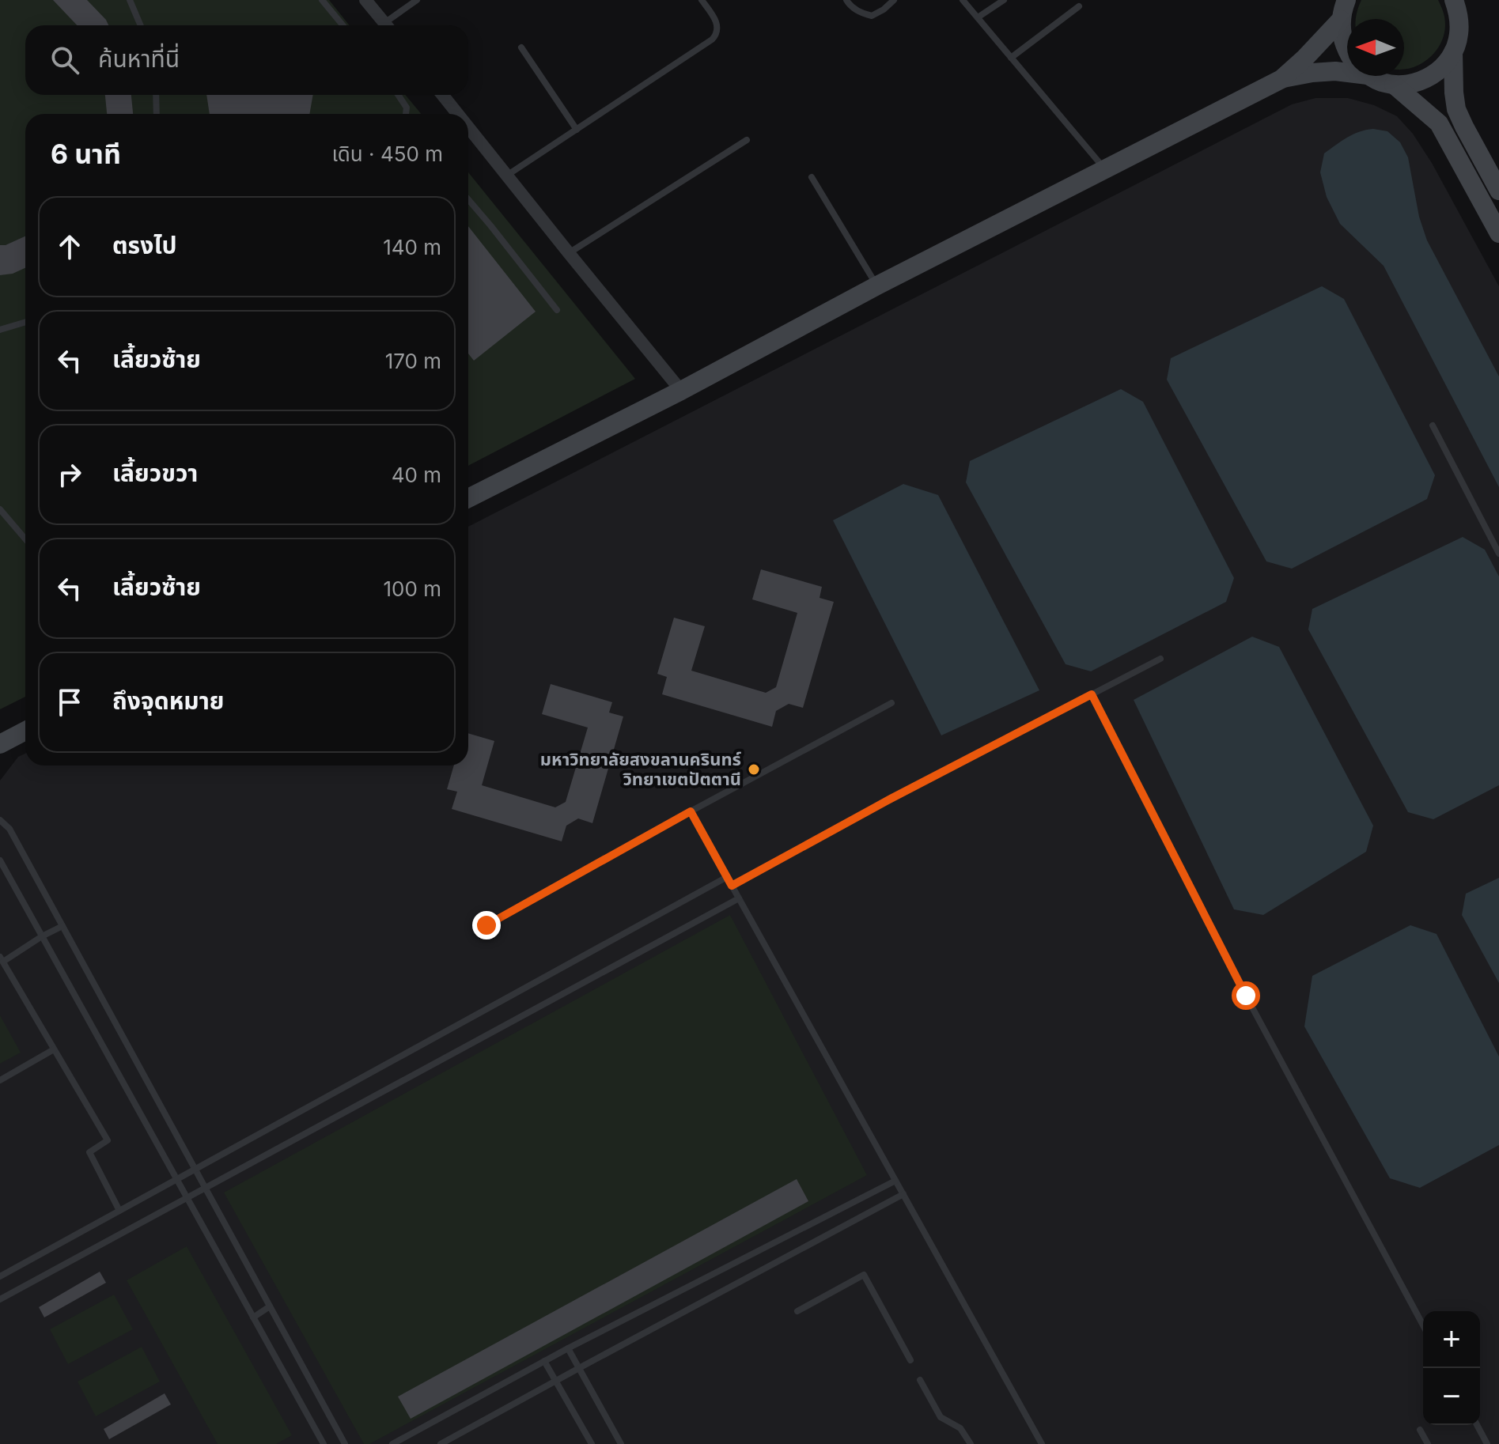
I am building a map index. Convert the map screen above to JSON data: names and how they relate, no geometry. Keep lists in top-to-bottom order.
{
  "places": ["มหาวิทยาลัยสงขลานครินทร์ วิทยาเขตปัตตานี"],
  "north": "left",
  "page": {
    "search": "ค้นหาที่นี่",
    "heading": ["6 นาที", "เดิน · 450 m"],
    "list": [
      ["ตรงไป", "140 m"],
      ["เลี้ยวซ้าย", "170 m"],
      ["เลี้ยวขวา", "40 m"],
      ["เลี้ยวซ้าย", "100 m"],
      "ถึงจุดหมาย"
    ],
    "map_buttons": ["+", "−"]
  }
}
